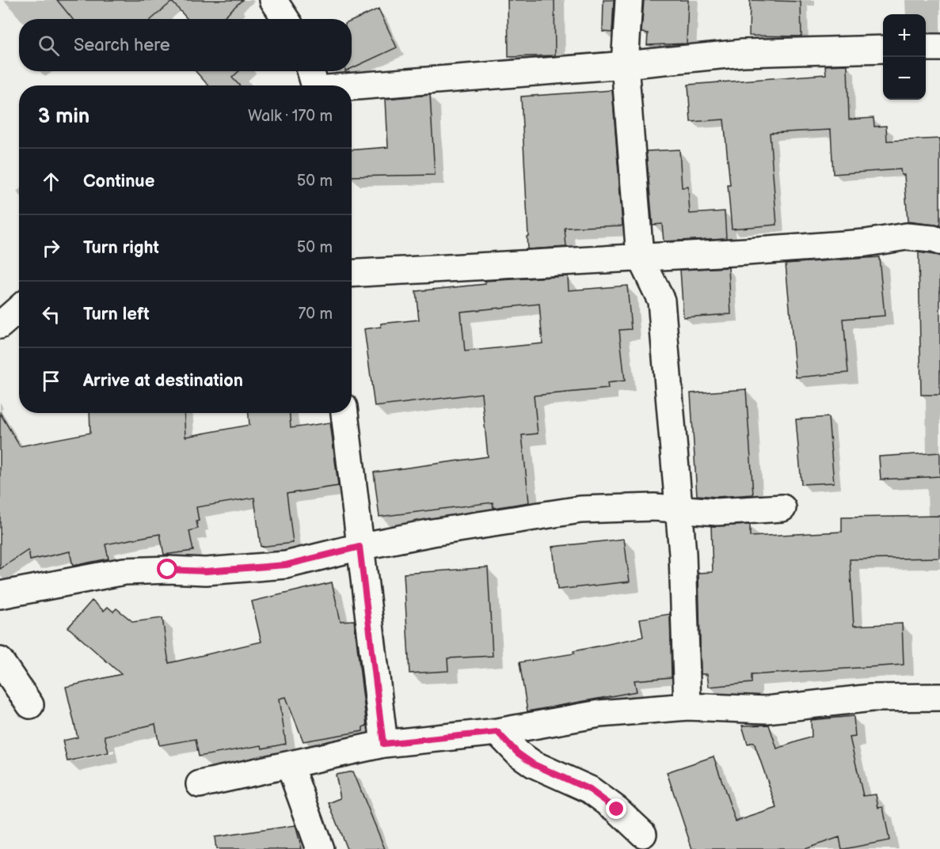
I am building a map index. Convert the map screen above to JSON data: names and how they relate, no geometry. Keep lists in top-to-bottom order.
{
  "page": {
    "map_buttons": ["+", "−"],
    "search": "Search here",
    "heading": ["3 min", "Walk · 170 m"],
    "list": [
      ["Continue", "50 m"],
      ["Turn right", "50 m"],
      ["Turn left", "70 m"],
      "Arrive at destination"
    ]
  }
}
